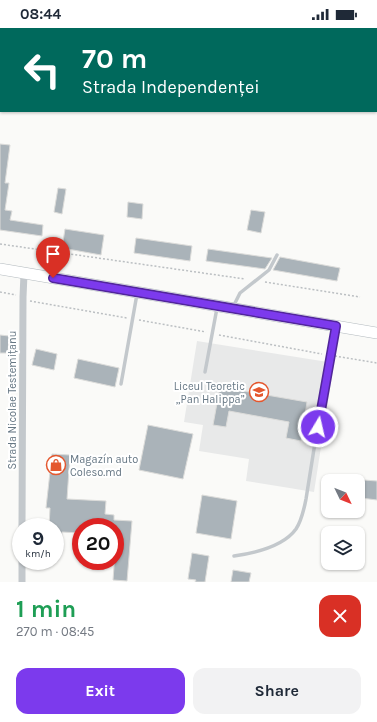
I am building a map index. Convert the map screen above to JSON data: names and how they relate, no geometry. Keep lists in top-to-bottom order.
{
  "streets": {
    "street": ["Strada Nicolae Testemițanu"]
  },
  "places": {
    "school or university": ["Liceul Teoretic „Pan Halippa”"],
    "shop": ["Magazín auto Coleso.md"]
  },
  "north": "bottom right",
  "page": {
    "status": "08:44",
    "turn": ["70 m", "Strada Independenței"],
    "speed": "9 km/h",
    "limit": "20",
    "heading": ["1 min", "270 m · 08:45"],
    "buttons": ["Exit", "Share"]
  }
}
